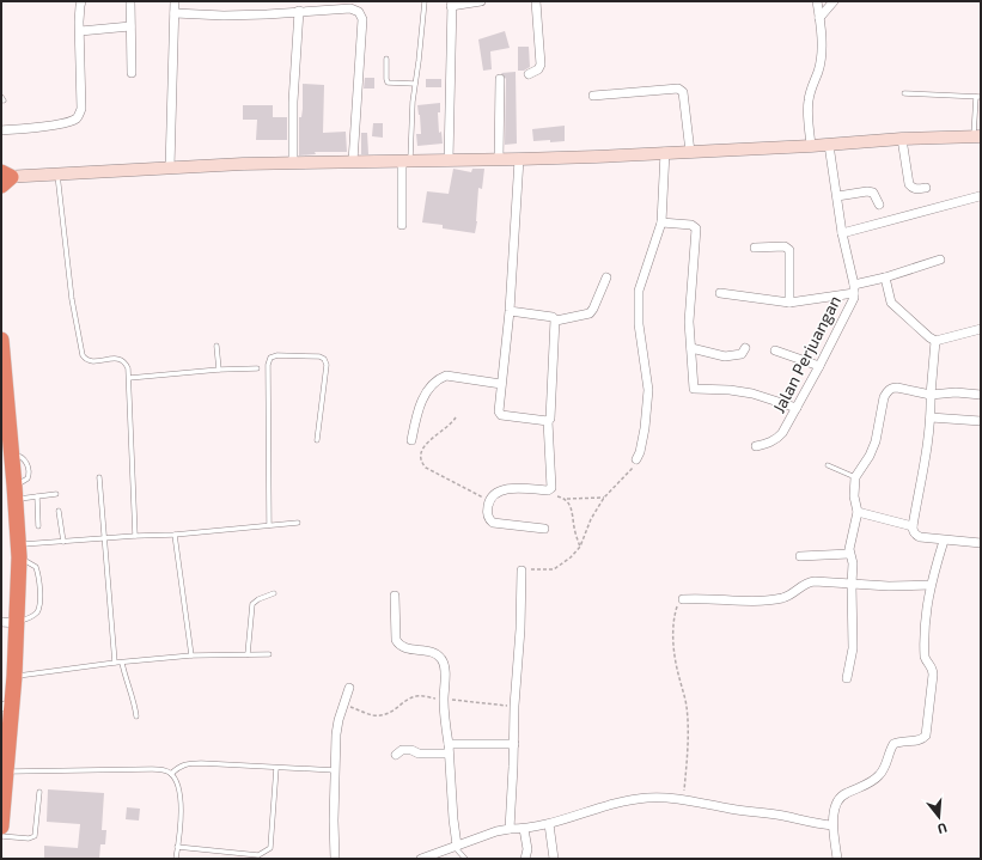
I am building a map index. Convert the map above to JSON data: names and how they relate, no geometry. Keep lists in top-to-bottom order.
{
  "streets": {
    "street": ["Jalan Perjuangan"]
  },
  "north": "bottom"
}
